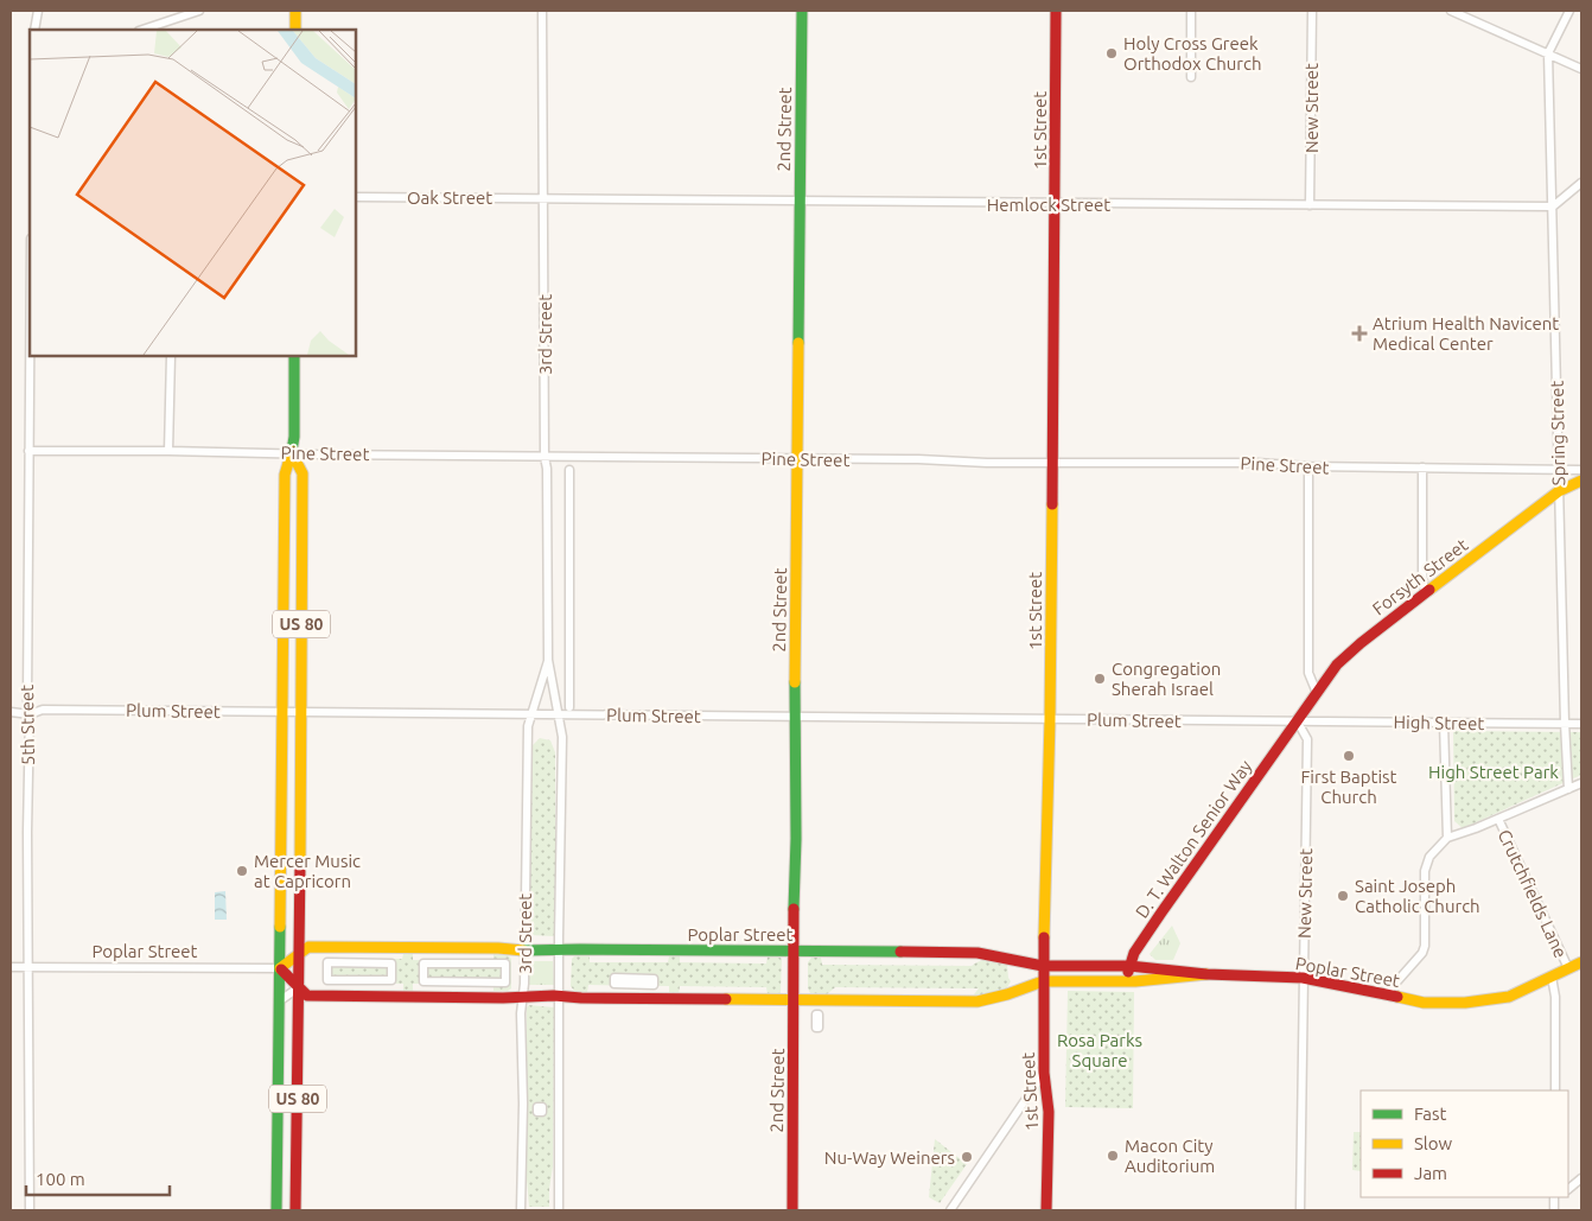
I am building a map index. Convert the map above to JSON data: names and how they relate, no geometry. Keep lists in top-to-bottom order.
{
  "streets": {
    "street": [
      "New Street",
      "2nd Street",
      "1st Street",
      "Oak Street",
      "Hemlock Street",
      "3rd Street",
      "Spring Street",
      "Pine Street",
      "Forsyth Street",
      "US 80",
      "Plum Street",
      "High Street",
      "5th Street",
      "D. T. Walton Senior Way",
      "Crutchfields Lane",
      "Poplar Street"
    ]
  },
  "crossings": [
    ["New Street", "Hemlock Street"],
    ["New Street", "Forsyth Street"],
    ["New Street", "Plum Street"],
    ["New Street", "High Street"],
    ["New Street", "D. T. Walton Senior Way"],
    ["New Street", "Poplar Street"],
    ["2nd Street", "Hemlock Street"],
    ["2nd Street", "Pine Street"],
    ["2nd Street", "Plum Street"],
    ["2nd Street", "Poplar Street"],
    ["1st Street", "Hemlock Street"],
    ["1st Street", "Pine Street"],
    ["1st Street", "Plum Street"],
    ["1st Street", "Poplar Street"],
    ["Oak Street", "Hemlock Street"],
    ["Oak Street", "3rd Street"],
    ["Hemlock Street", "3rd Street"],
    ["Hemlock Street", "Spring Street"],
    ["3rd Street", "Pine Street"],
    ["3rd Street", "Plum Street"],
    ["3rd Street", "Poplar Street"],
    ["Spring Street", "Pine Street"],
    ["Spring Street", "Forsyth Street"],
    ["Spring Street", "High Street"],
    ["Pine Street", "US 80"],
    ["Pine Street", "5th Street"],
    ["Forsyth Street", "Plum Street"],
    ["Forsyth Street", "High Street"],
    ["Forsyth Street", "D. T. Walton Senior Way"],
    ["US 80", "Plum Street"],
    ["US 80", "Poplar Street"],
    ["Plum Street", "High Street"],
    ["Plum Street", "5th Street"],
    ["Plum Street", "D. T. Walton Senior Way"],
    ["High Street", "D. T. Walton Senior Way"],
    ["5th Street", "Poplar Street"],
    ["D. T. Walton Senior Way", "Poplar Street"],
    ["Crutchfields Lane", "Poplar Street"]
  ],
  "parks": ["High Street Park", "Rosa Parks Square"],
  "places": {
    "other": [
      "Holy Cross Greek Orthodox Church",
      "Congregation Sherah Israel",
      "First Baptist Church",
      "Mercer Music at Capricorn",
      "Saint Joseph Catholic Church",
      "Macon City Auditorium",
      "Nu-Way Weiners"
    ],
    "health": ["Atrium Health Navicent Medical Center"]
  },
  "legend": ["Fast", "Slow", "Jam"],
  "scale_bar": "100 m"
}
